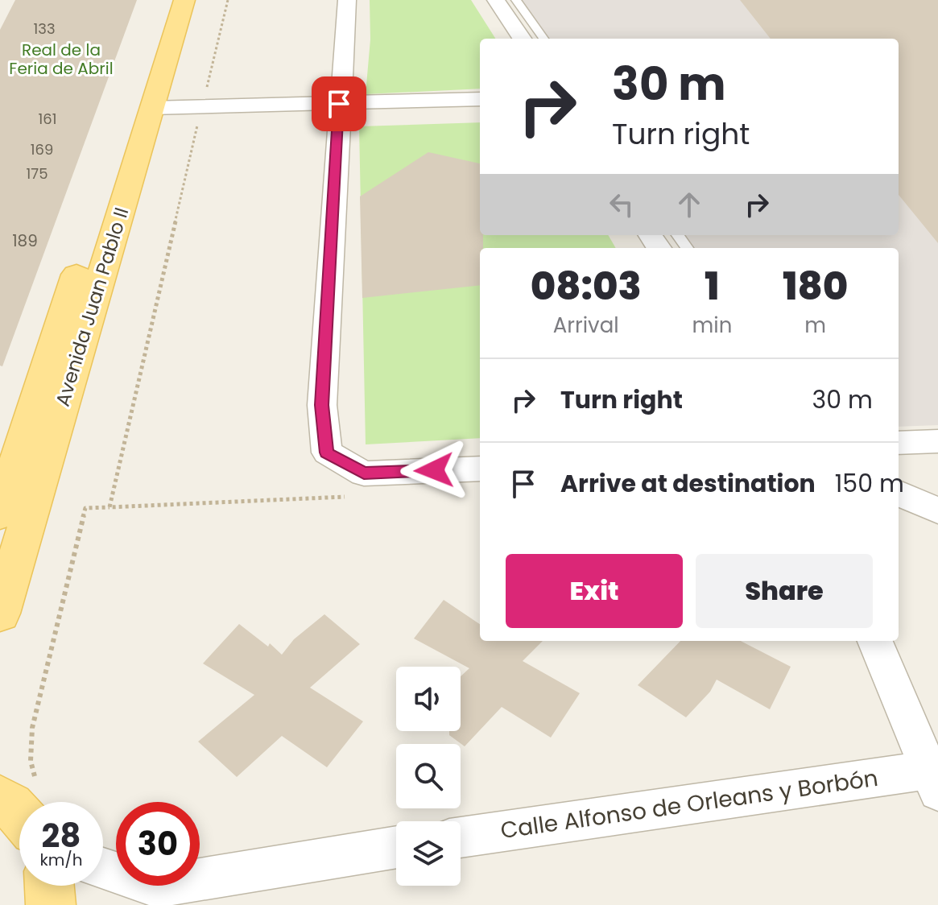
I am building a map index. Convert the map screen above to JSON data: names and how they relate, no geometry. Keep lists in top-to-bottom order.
{
  "streets": {
    "main road": ["Avenida Juan Pablo II"],
    "street": ["Calle Alfonso de Orleans y Borbón"]
  },
  "parks": ["Real de la Feria de Abril"],
  "house_numbers": [
    "133",
    "161",
    "169",
    "175",
    "189"
  ],
  "page": {
    "turn": ["30 m", "Turn right"],
    "eta": [
      "08:03",
      "Arrival",
      "1",
      "min",
      "180",
      "m"
    ],
    "list": [
      {
        "name": "Turn right",
        "value": "30 m"
      },
      {
        "name": "Arrive at destination",
        "value": "150 m"
      }
    ],
    "buttons": ["Exit", "Share"],
    "speed": "28 km/h",
    "limit": "30"
  }
}
